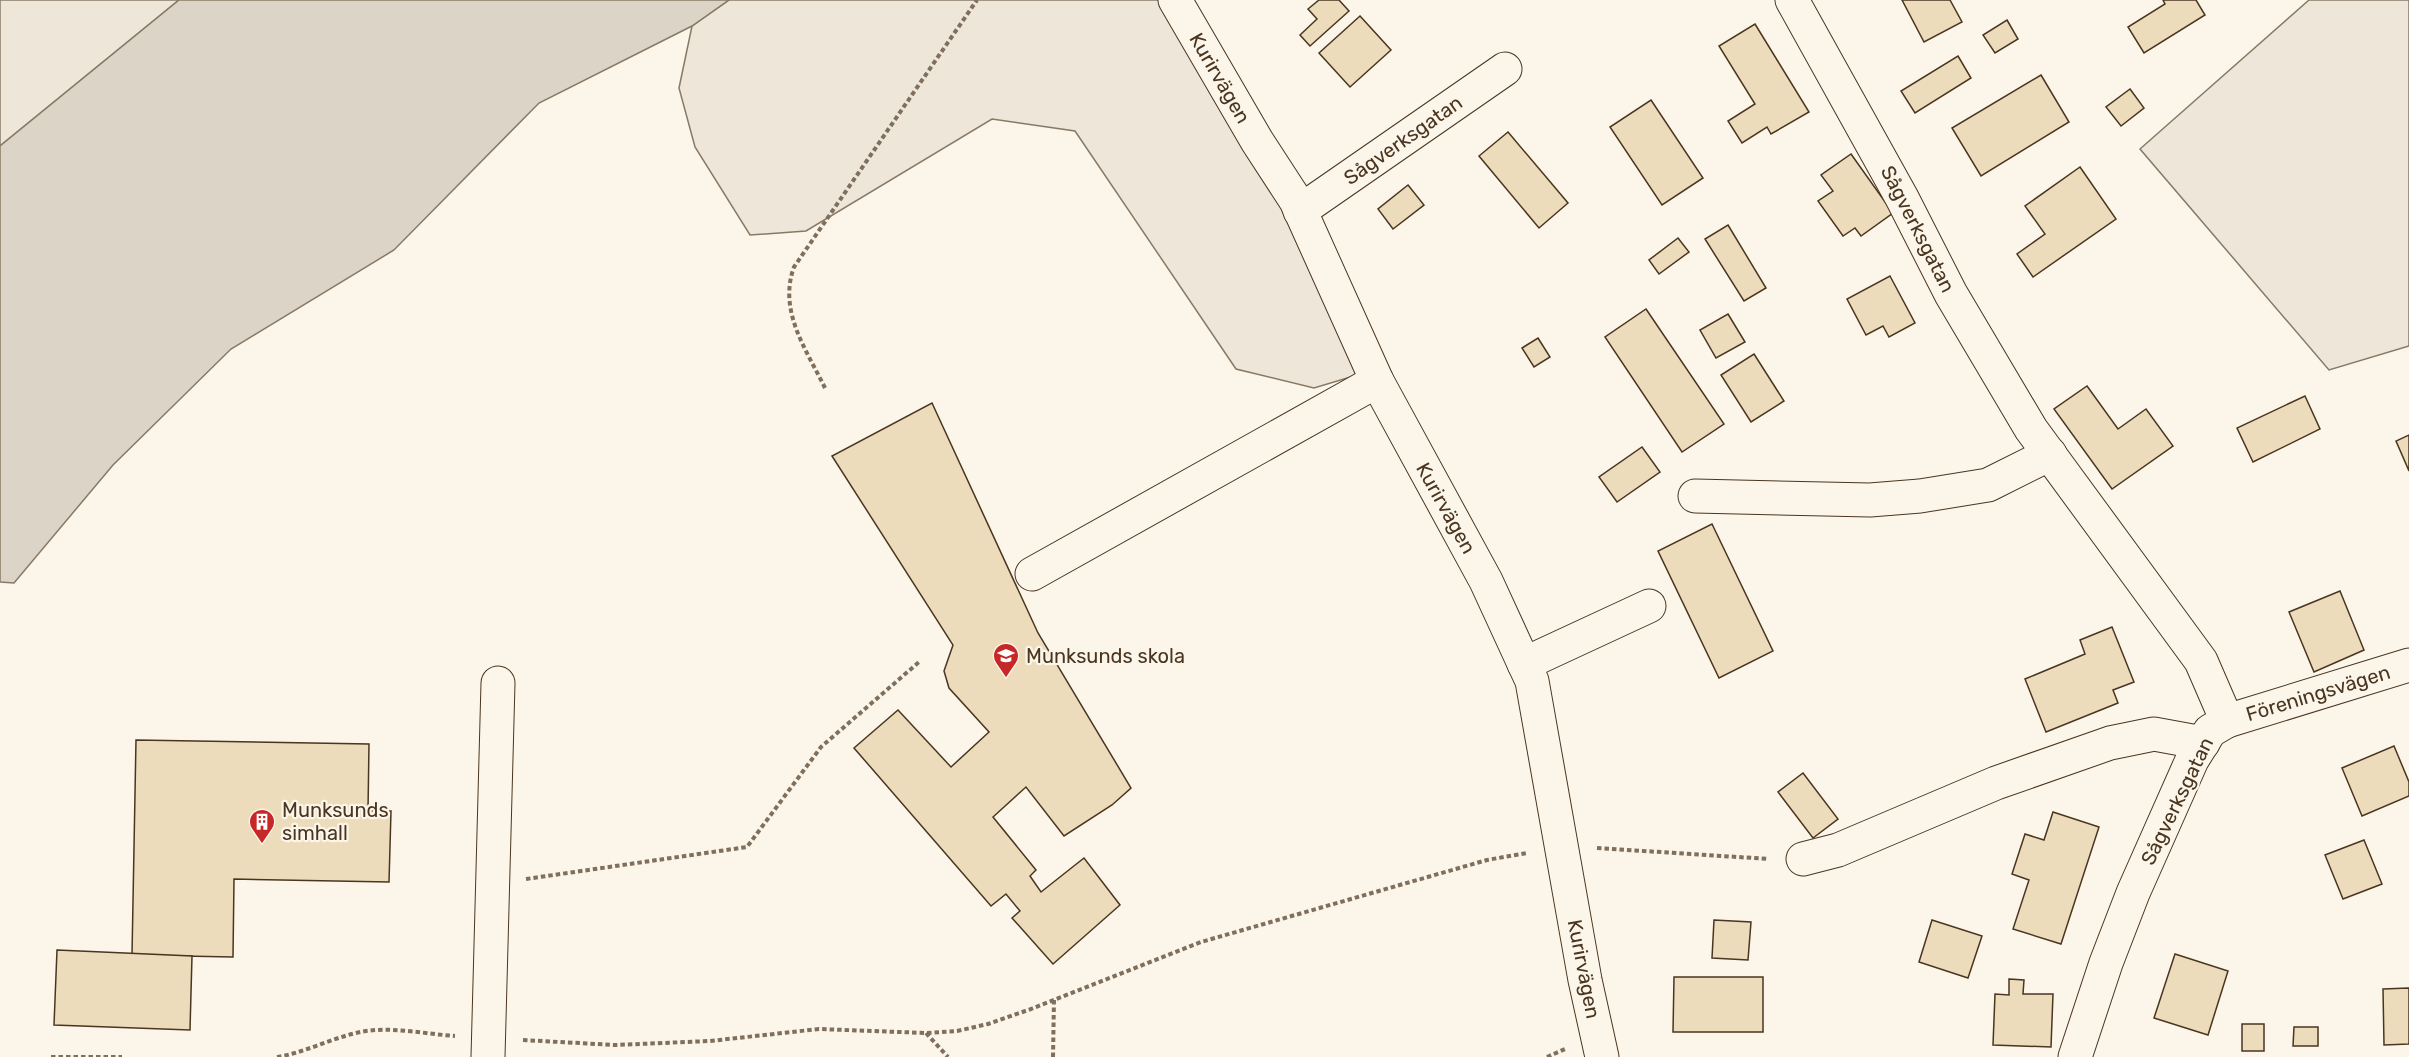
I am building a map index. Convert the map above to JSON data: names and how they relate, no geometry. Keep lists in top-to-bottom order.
{
  "streets": {
    "street": ["Kurirvägen", "Sågverksgatan", "Föreningsvägen"]
  },
  "crossings": [
    ["Kurirvägen", "Sågverksgatan"],
    ["Sågverksgatan", "Föreningsvägen"]
  ],
  "places": {
    "school or university": ["Munksunds skola"],
    "building": ["Munksunds simhall"]
  }
}
